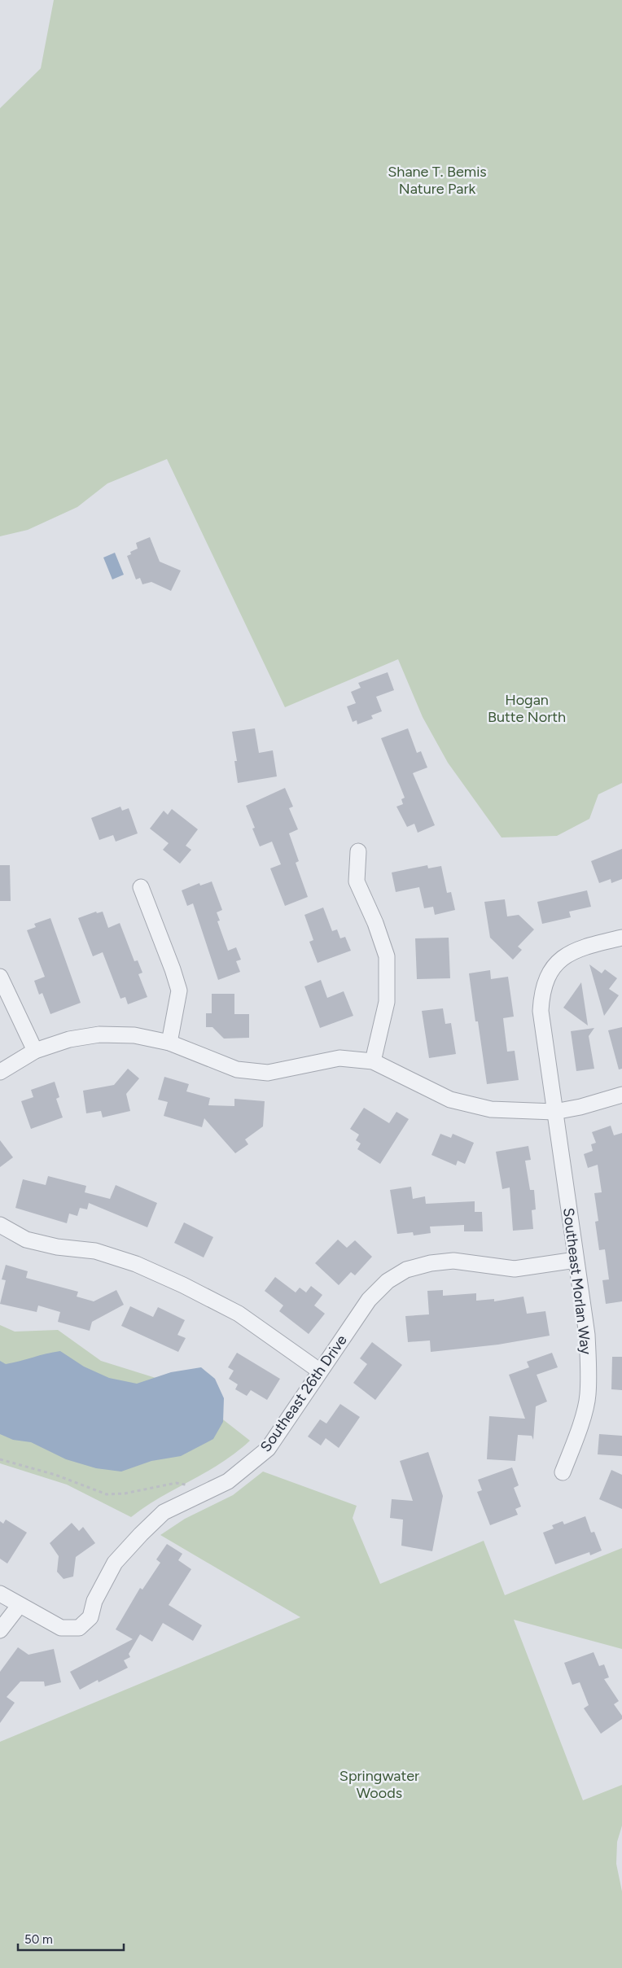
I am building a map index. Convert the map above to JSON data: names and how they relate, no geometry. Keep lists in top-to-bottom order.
{
  "streets": {
    "street": ["Southeast Morlan Way", "Southeast 26th Drive"]
  },
  "crossings": [
    ["Southeast Morlan Way", "Southeast 26th Drive"]
  ],
  "parks": ["Shane T. Bemis Nature Park", "Hogan Butte North", "Springwater Woods"],
  "scale_bar": "50 m"
}
